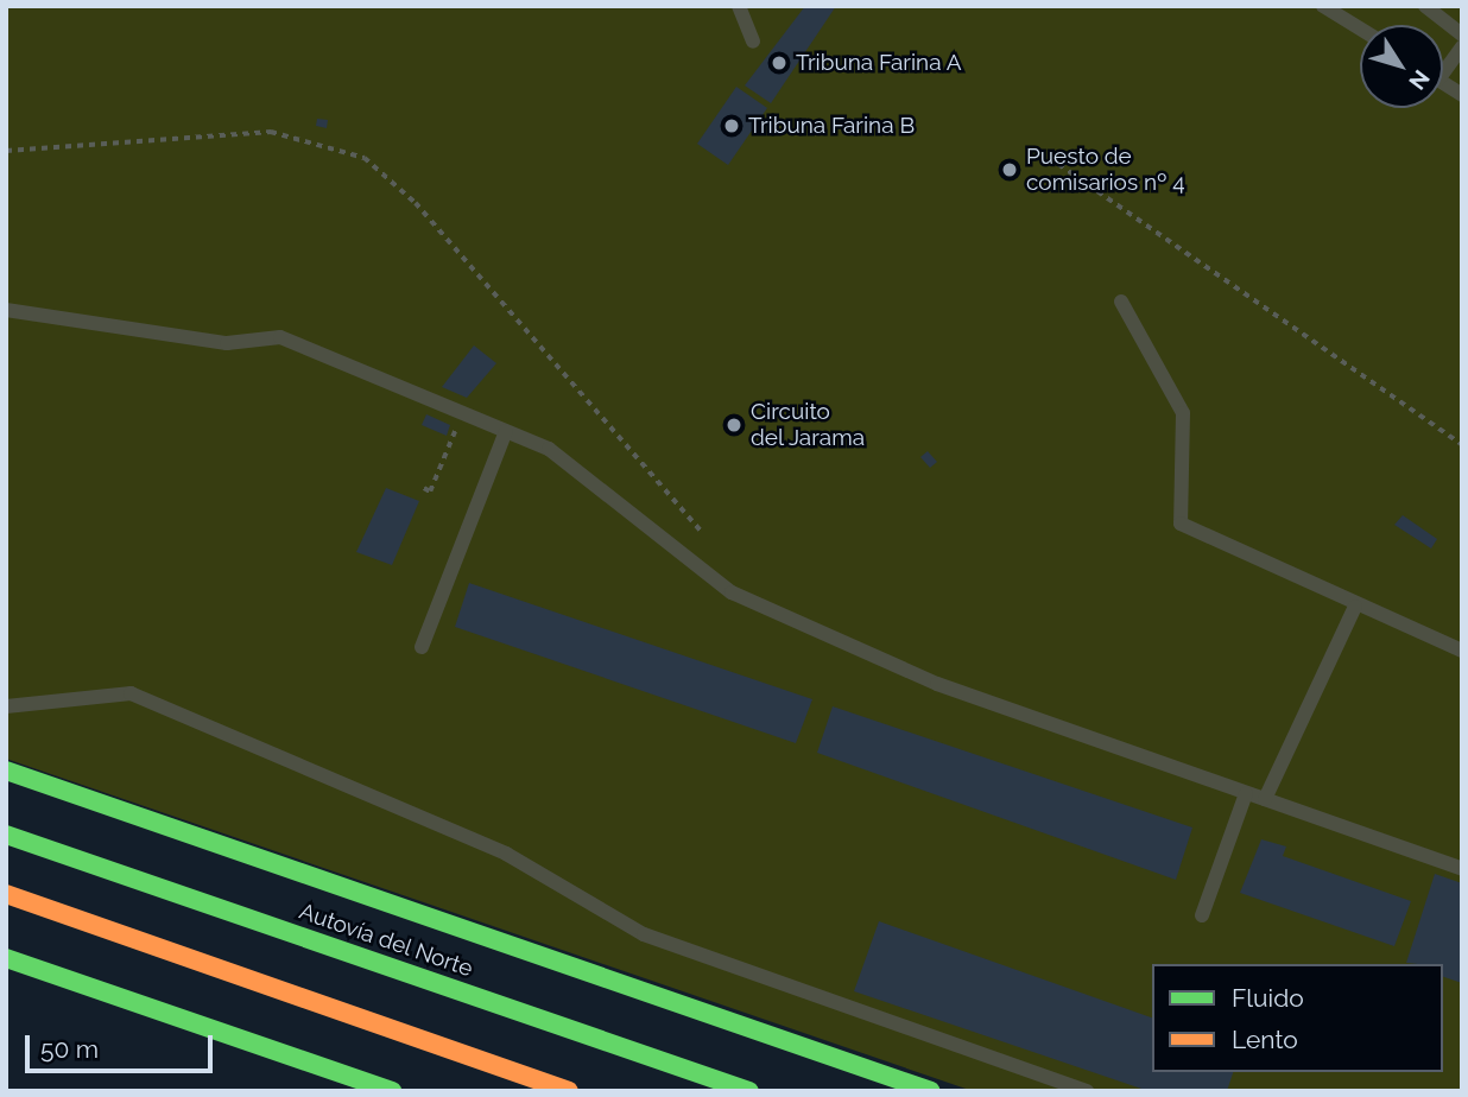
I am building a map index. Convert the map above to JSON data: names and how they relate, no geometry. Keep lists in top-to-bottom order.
{
  "streets": {
    "main road": ["Autovía del Norte"]
  },
  "places": [
    "Tribuna Farina A",
    "Tribuna Farina B",
    "Puesto de comisarios nº 4",
    "Circuito del Jarama"
  ],
  "legend": ["Fluido", "Lento"],
  "scale_bar": "50 m",
  "north": "bottom right"
}
